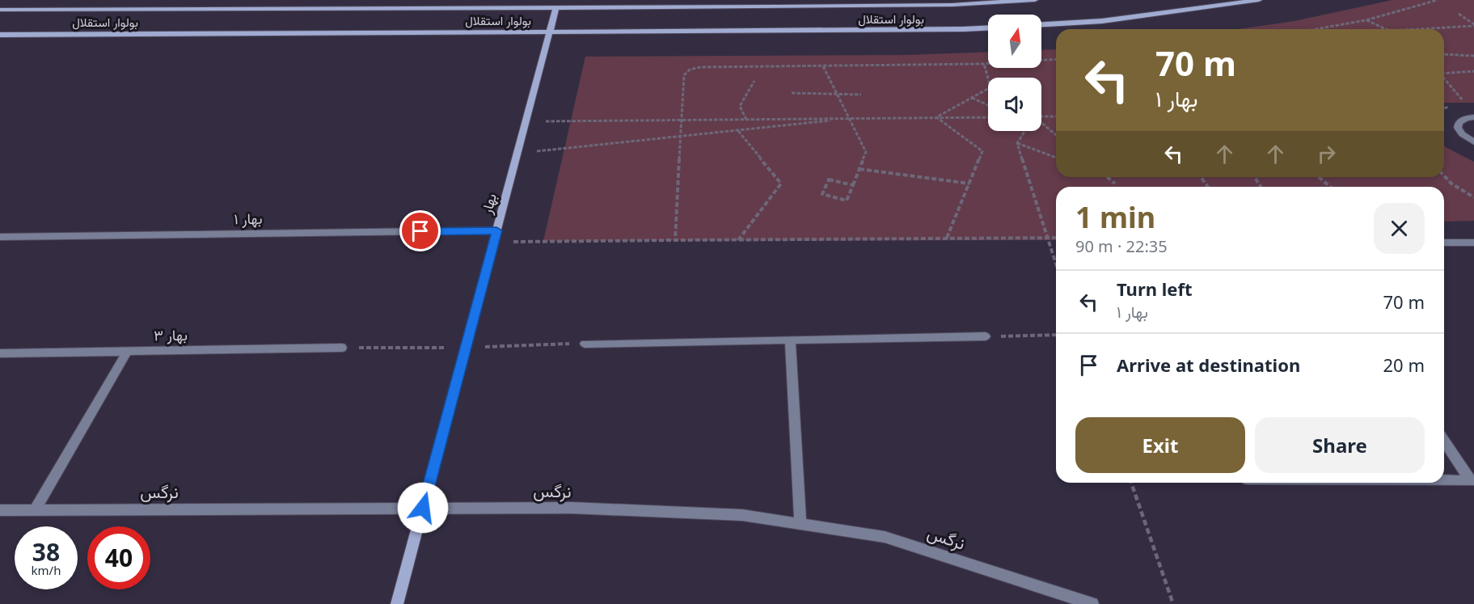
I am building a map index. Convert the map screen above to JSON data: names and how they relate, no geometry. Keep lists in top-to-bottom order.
{
  "streets": {
    "main road": ["بولوار استقلال", "بهار"],
    "street": ["بهار ۱", "بهار ۳", "نرگس"]
  },
  "crossings": [
    ["بولوار استقلال", "بهار"],
    ["بهار", "بهار ۱"],
    ["بهار", "نرگس"]
  ],
  "north": "top",
  "page": {
    "turn": ["70 m", "بهار ۱"],
    "heading": ["1 min", "90 m · 22:35"],
    "list": [
      {
        "name": "Turn left",
        "note": "بهار ۱",
        "value": "70 m"
      },
      {
        "name": "Arrive at destination",
        "value": "20 m"
      }
    ],
    "buttons": ["Exit", "Share"],
    "speed": "38 km/h",
    "limit": "40"
  }
}
